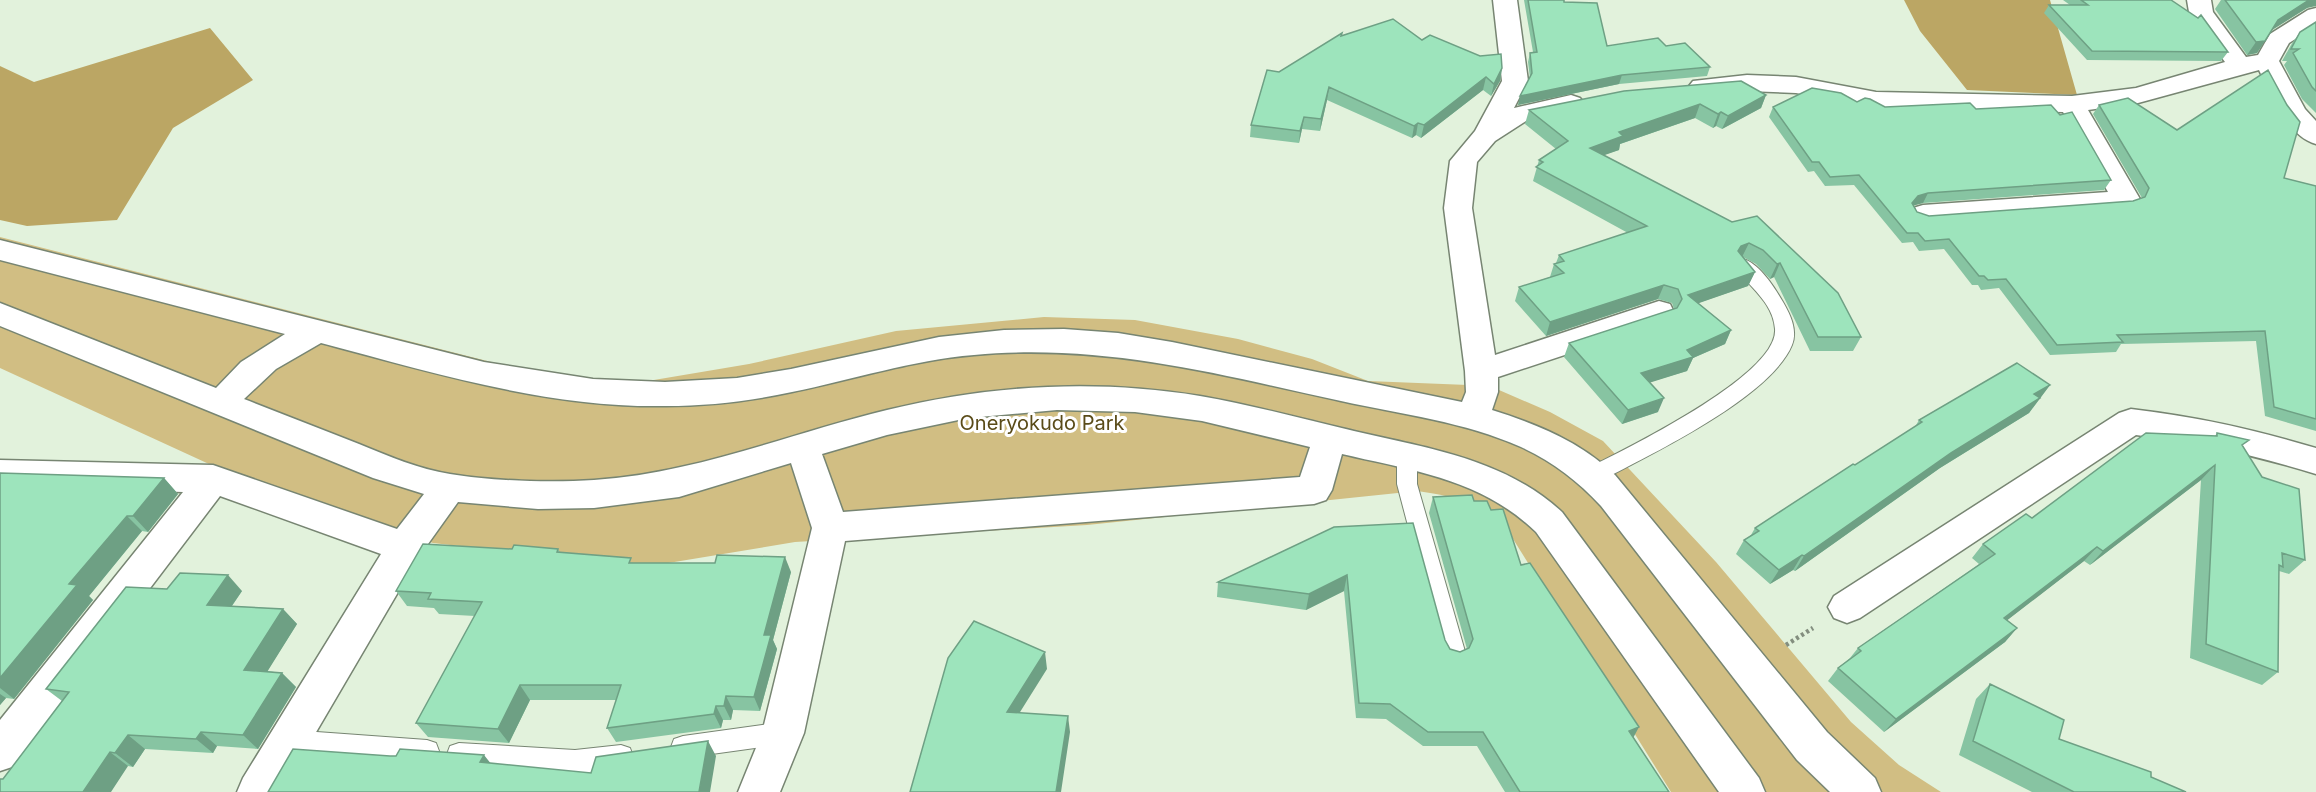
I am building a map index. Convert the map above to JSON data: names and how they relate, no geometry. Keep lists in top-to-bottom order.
{
  "parks": ["Oneryokudo Park"]
}
